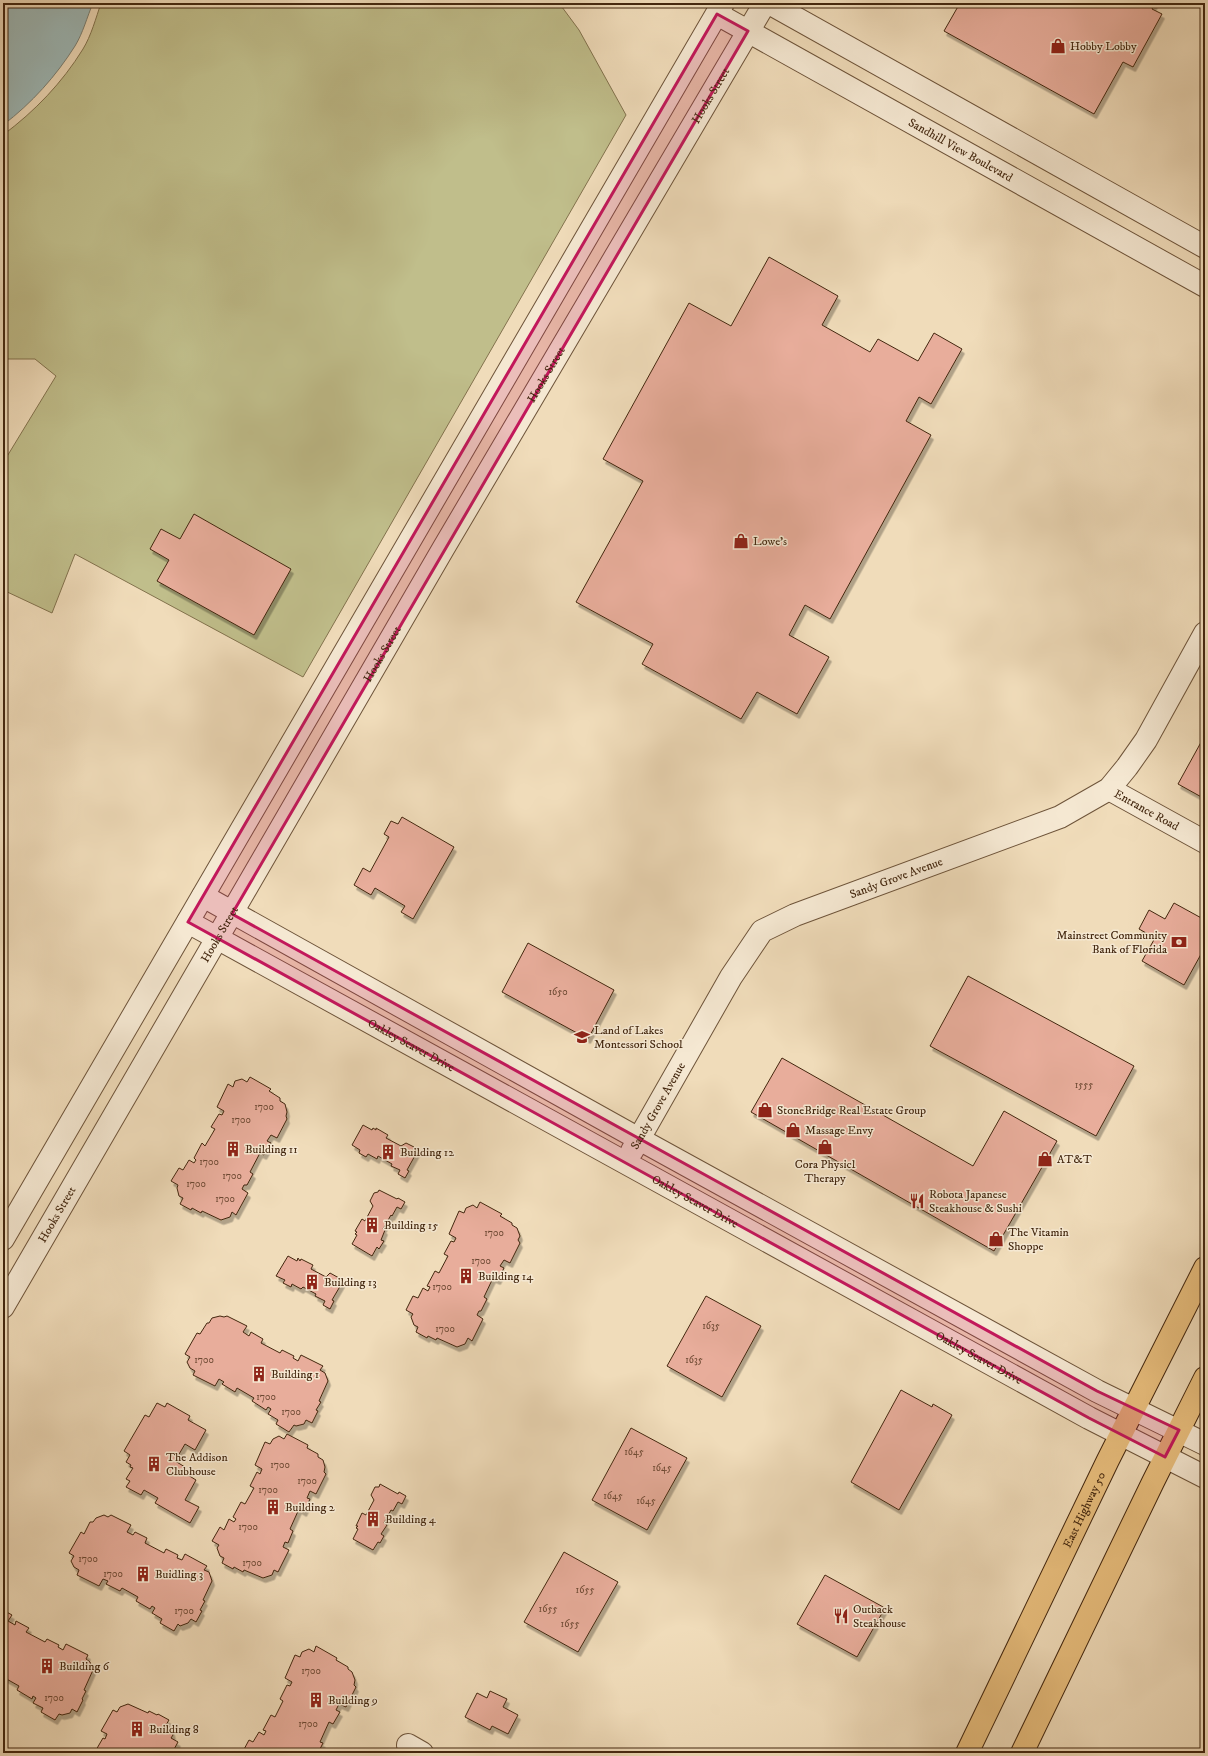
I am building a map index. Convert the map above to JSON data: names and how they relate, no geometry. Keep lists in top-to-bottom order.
{
  "streets": {
    "highway": ["East Highway 50"],
    "street": [
      "Hooks Street",
      "Sandhill View Boulevard",
      "Entrance Road",
      "Sandy Grove Avenue",
      "Oakley Seaver Drive"
    ]
  },
  "crossings": [
    ["Hooks Street", "Sandhill View Boulevard"],
    ["Hooks Street", "Oakley Seaver Drive"],
    ["Entrance Road", "Sandy Grove Avenue"],
    ["Sandy Grove Avenue", "Oakley Seaver Drive"],
    ["Oakley Seaver Drive", "East Highway 50"]
  ],
  "places": {
    "shop": [
      "Hobby Lobby",
      "Lowe's",
      "StoneBridge Real Estate Group",
      "Massage Envy",
      "Cora Physicl Therapy",
      "AT&T",
      "The Vitamin Shoppe"
    ],
    "bank": ["Mainstreet Community Bank of Florida"],
    "school or university": ["Land of Lakes Montessori School"],
    "building": [
      "Building 11",
      "Building 12",
      "Building 15",
      "Building 14",
      "Building 13",
      "Building 1",
      "The Addison Clubhouse",
      "Building 2",
      "Building 4",
      "Buidling 3",
      "Building 6",
      "Building 9",
      "Building 8"
    ],
    "restaurant": ["Robota Japanese Steakhouse & Sushi", "Outback Steakhouse"]
  },
  "house_numbers": [
    "1650",
    "1555",
    "1700",
    "1700",
    "1700",
    "1700",
    "1700",
    "1700",
    "1700",
    "1700",
    "1700",
    "1635",
    "1700",
    "1700",
    "1635",
    "1700",
    "1700",
    "1645",
    "1700",
    "1645",
    "1700",
    "1700",
    "1645",
    "1645",
    "1700",
    "1700",
    "1700",
    "1700",
    "1655",
    "1655",
    "1700",
    "1655",
    "1700",
    "1700",
    "1700"
  ]
}
